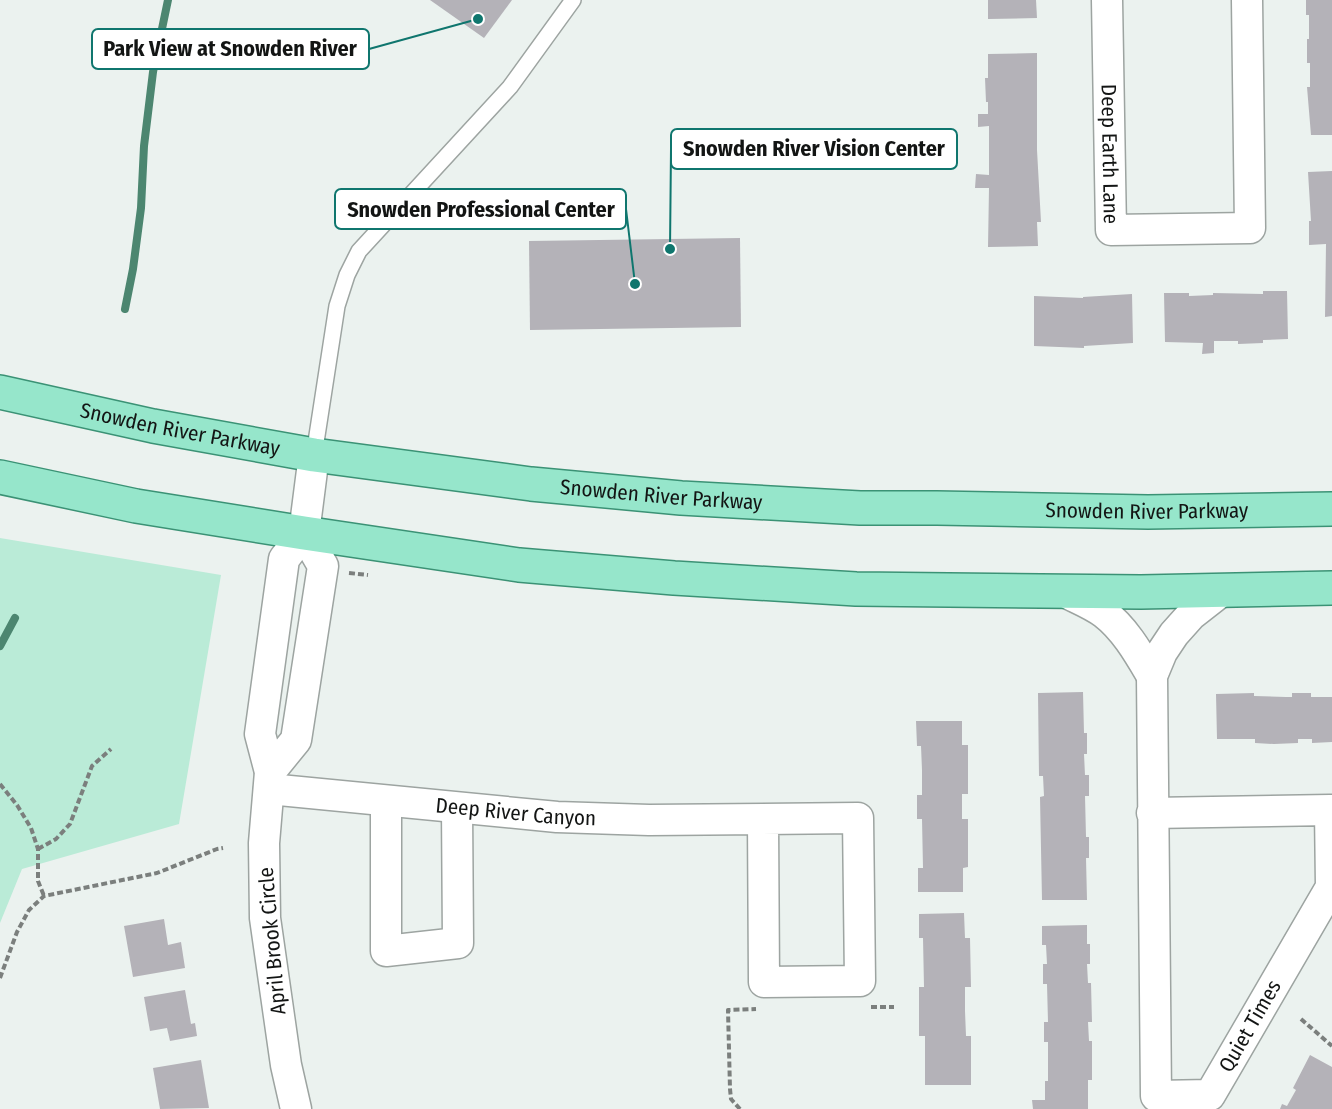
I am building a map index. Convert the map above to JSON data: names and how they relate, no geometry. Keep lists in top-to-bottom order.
{
  "streets": {
    "main road": ["Snowden River Parkway"],
    "street": [
      "Deep Earth Lane",
      "Deep River Canyon",
      "April Brook Circle",
      "Quiet Times"
    ]
  },
  "crossings": [
    ["Deep River Canyon", "April Brook Circle"]
  ],
  "places": ["Park View at Snowden River", "Snowden River Vision Center", "Snowden Professional Center"]
}
